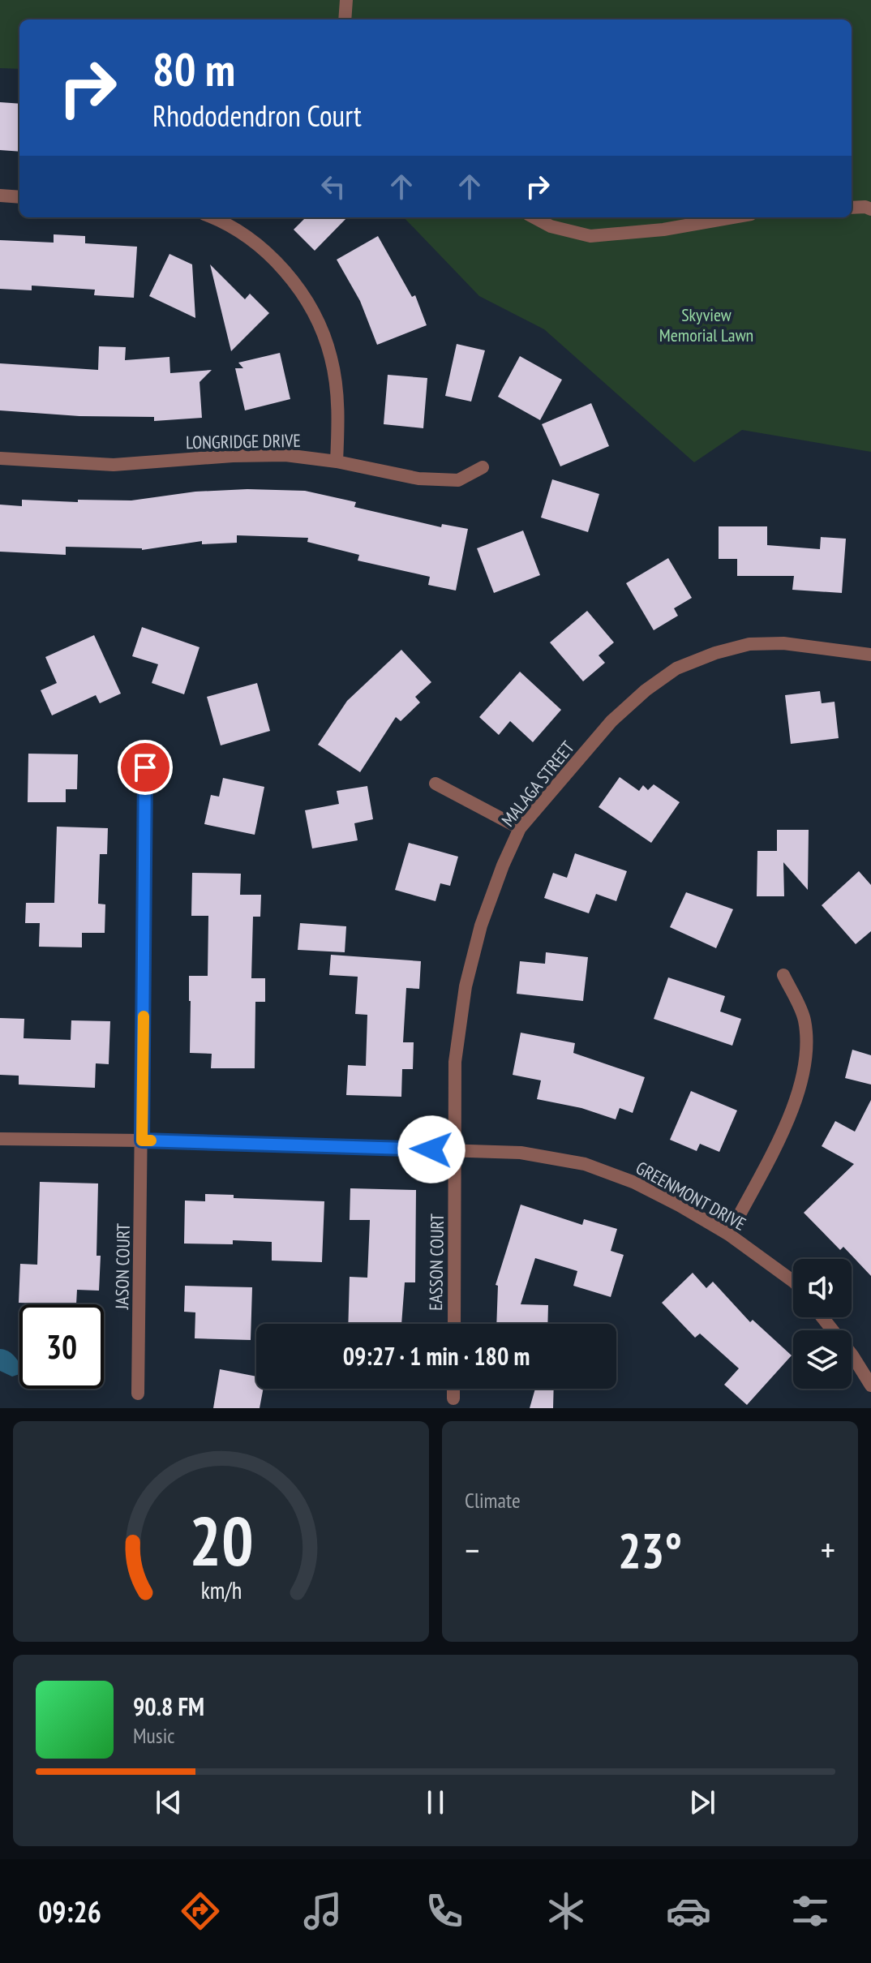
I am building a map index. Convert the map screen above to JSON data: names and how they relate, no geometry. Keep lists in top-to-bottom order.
{
  "streets": {
    "street": [
      "LONGRIDGE DRIVE",
      "MALAGA STREET",
      "GREENMONT DRIVE",
      "EASSON COURT",
      "JASON COURT"
    ]
  },
  "crossings": [
    ["MALAGA STREET", "GREENMONT DRIVE"],
    ["MALAGA STREET", "EASSON COURT"],
    ["GREENMONT DRIVE", "EASSON COURT"],
    ["GREENMONT DRIVE", "JASON COURT"]
  ],
  "parks": ["Skyview Memorial Lawn"],
  "page": {
    "turn": ["80 m", "Rhododendron Court"],
    "limit": "30",
    "trip": "09:27 · 1 min · 180 m",
    "tile": "Climate",
    "heat": ["−", "23°", "+"],
    "song": ["90.8 FM", "Music"],
    "tabs": "09:26",
    "gauge": ["20", "km/h"]
  }
}
